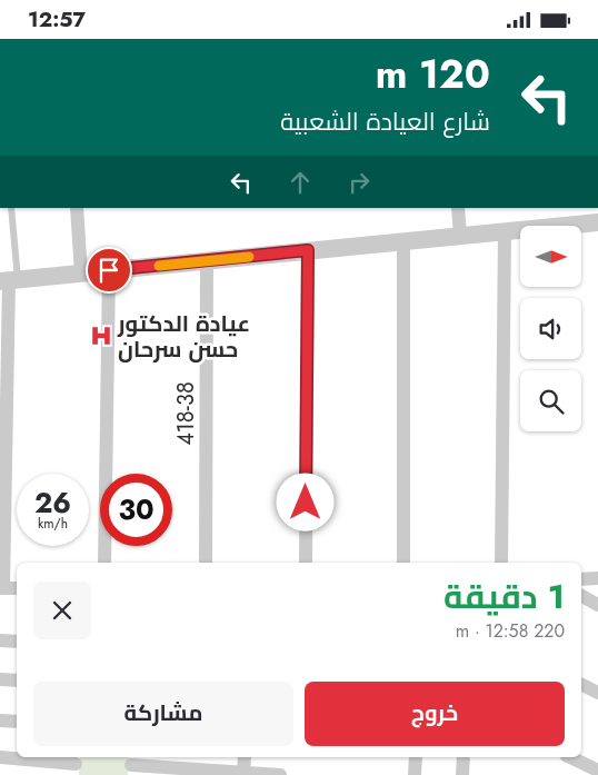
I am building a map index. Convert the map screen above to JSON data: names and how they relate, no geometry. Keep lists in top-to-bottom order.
{
  "streets": {
    "street": ["418-38"]
  },
  "places": {
    "hospital": ["عيادة الدكتور حسن سرحان"]
  },
  "north": "right",
  "page": {
    "status": "12:57",
    "turn": ["120 m", "شارع العيادة الشعبية"],
    "speed": "26 km/h",
    "limit": "30",
    "heading": ["1 دقيقة", "220 m · 12:58"],
    "buttons": ["خروج", "مشاركة"]
  }
}
